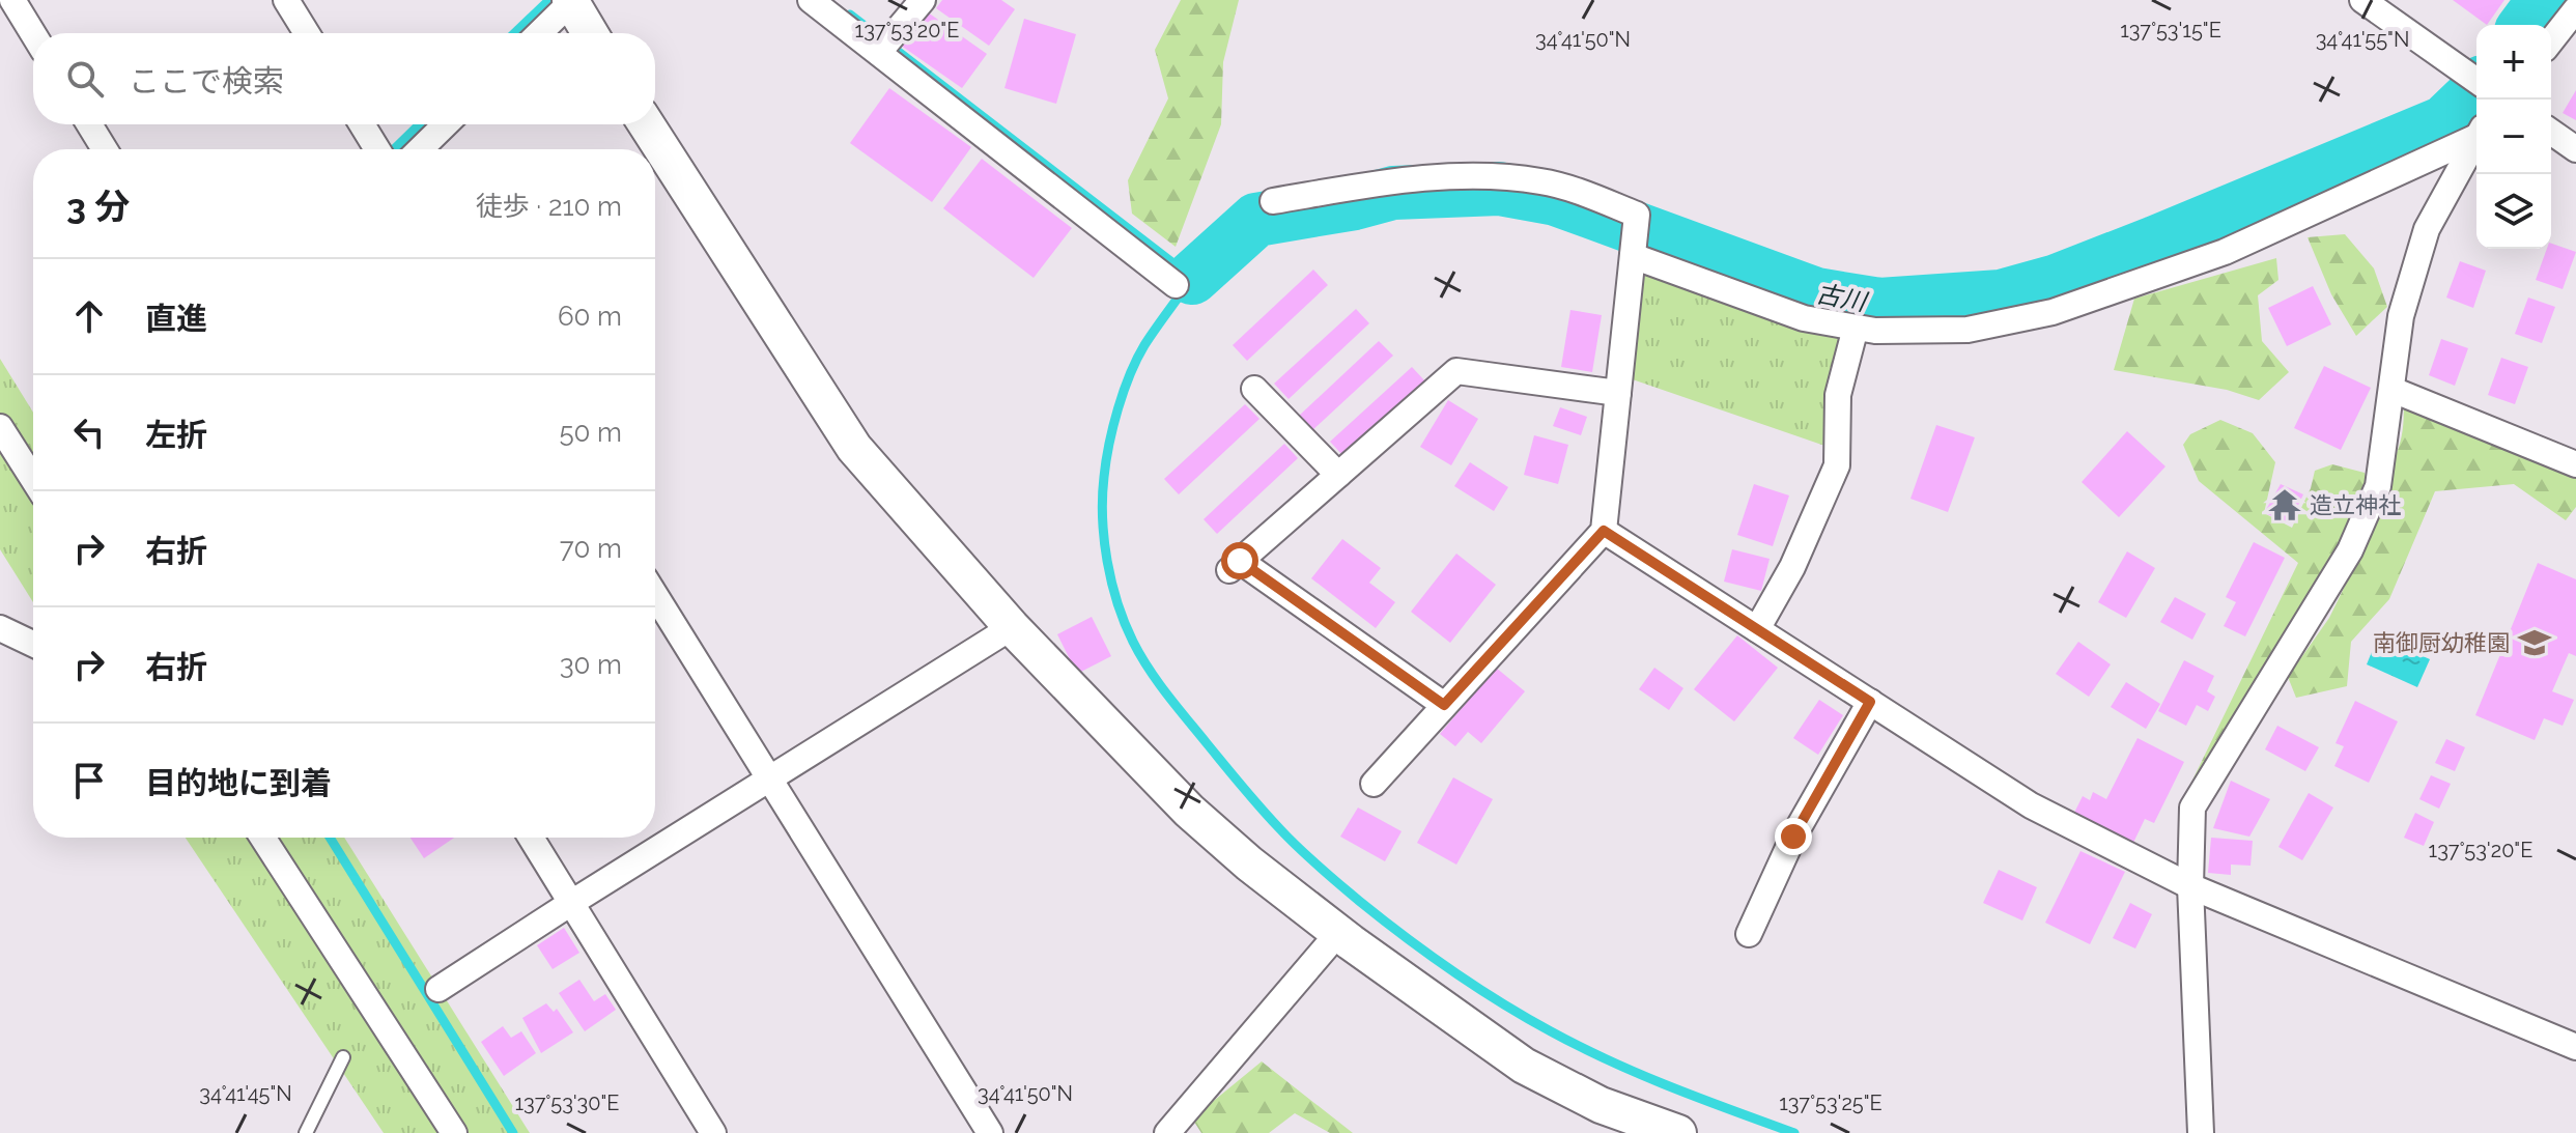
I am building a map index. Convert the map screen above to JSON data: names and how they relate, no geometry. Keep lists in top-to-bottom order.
{
  "water": ["古川"],
  "places": {
    "temple": ["造立神社"],
    "school or university": ["南御厨幼稚園"]
  },
  "page": {
    "map_buttons": ["+", "−"],
    "search": "ここで検索",
    "heading": ["3 分", "徒歩 · 210 m"],
    "list": [
      ["直進", "60 m"],
      ["左折", "50 m"],
      ["右折", "70 m"],
      ["右折", "30 m"],
      "目的地に到着"
    ]
  },
  "coordinates": [
    "137°53'20\"E",
    "137°53'15\"E",
    "34°41'50\"N",
    "34°41'55\"N",
    "34°41'45\"N",
    "137°53'30\"E",
    "137°53'25\"E"
  ]
}
